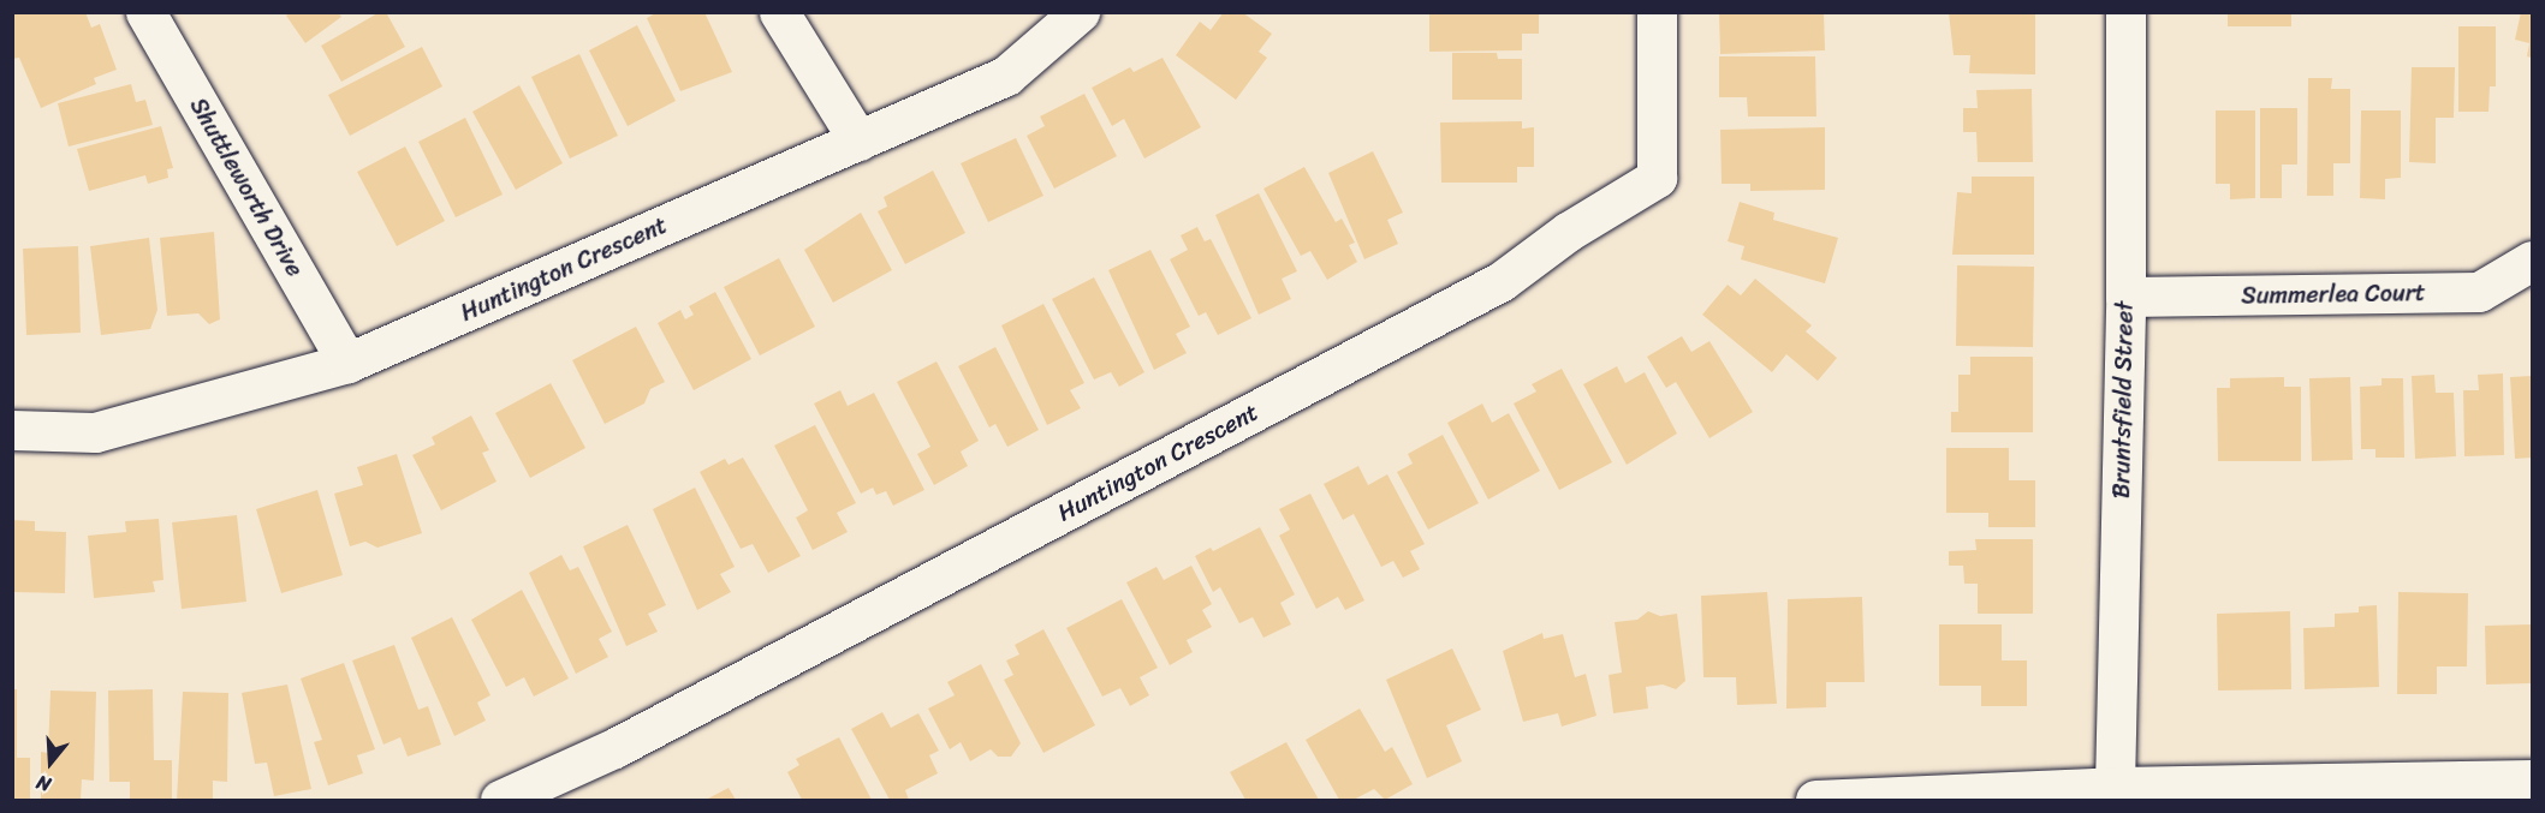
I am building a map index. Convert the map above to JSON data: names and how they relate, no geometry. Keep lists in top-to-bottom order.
{
  "streets": {
    "street": [
      "Shuttleworth Drive",
      "Huntington Crescent",
      "Summerlea Court",
      "Bruntsfield Street"
    ]
  },
  "crossings": [
    ["Shuttleworth Drive", "Huntington Crescent"],
    ["Summerlea Court", "Bruntsfield Street"]
  ],
  "north": "bottom"
}
